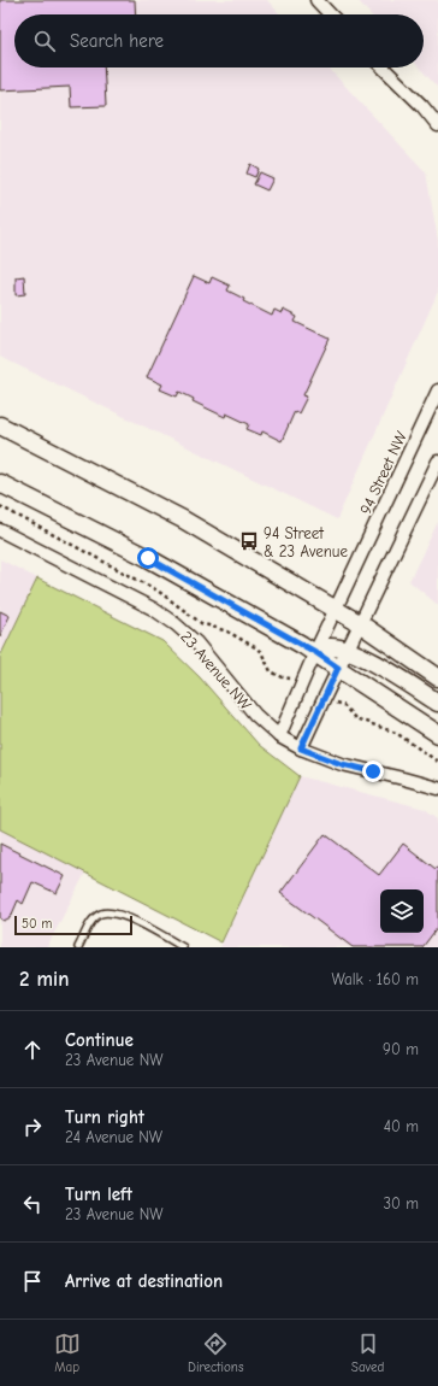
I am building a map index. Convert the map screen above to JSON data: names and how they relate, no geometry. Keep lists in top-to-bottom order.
{
  "streets": {
    "street": ["94 Street NW", "23 Avenue NW"]
  },
  "crossings": [
    ["94 Street NW", "23 Avenue NW"]
  ],
  "places": {
    "bus stop": ["94 Street & 23 Avenue"]
  },
  "scale_bar": "50 m",
  "page": {
    "search": "Search here",
    "scale": "50 m",
    "heading": ["2 min", "Walk · 160 m"],
    "list": [
      ["Continue", "23 Avenue NW", "90 m"],
      ["Turn right", "24 Avenue NW", "40 m"],
      ["Turn left", "23 Avenue NW", "30 m"],
      "Arrive at destination"
    ],
    "nav": ["Map", "Directions", "Saved"]
  }
}
